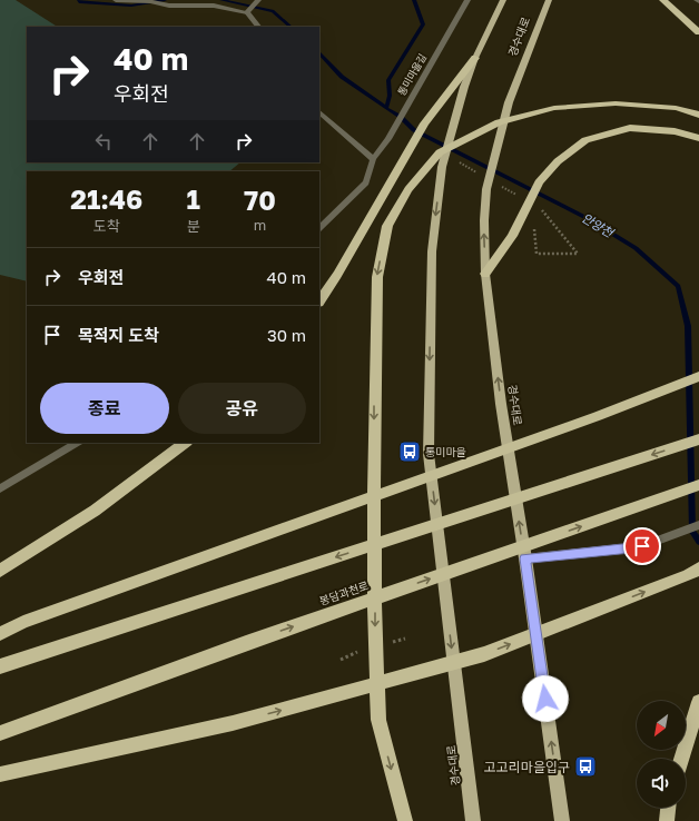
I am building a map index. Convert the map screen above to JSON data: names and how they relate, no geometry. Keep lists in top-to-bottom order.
{
  "streets": {
    "highway": ["봉담과천로"],
    "main road": ["경수대로"],
    "street": ["통미마을길"]
  },
  "water": ["안양천"],
  "places": {
    "bus stop": ["통미마을", "고고리마을입구"]
  },
  "north": "bottom left",
  "page": {
    "turn": ["40 m", "우회전"],
    "eta": [
      "21:46",
      "도착",
      "1",
      "분",
      "70",
      "m"
    ],
    "list": [
      {
        "name": "우회전",
        "value": "40 m"
      },
      {
        "name": "목적지 도착",
        "value": "30 m"
      }
    ],
    "buttons": ["종료", "공유"]
  }
}
